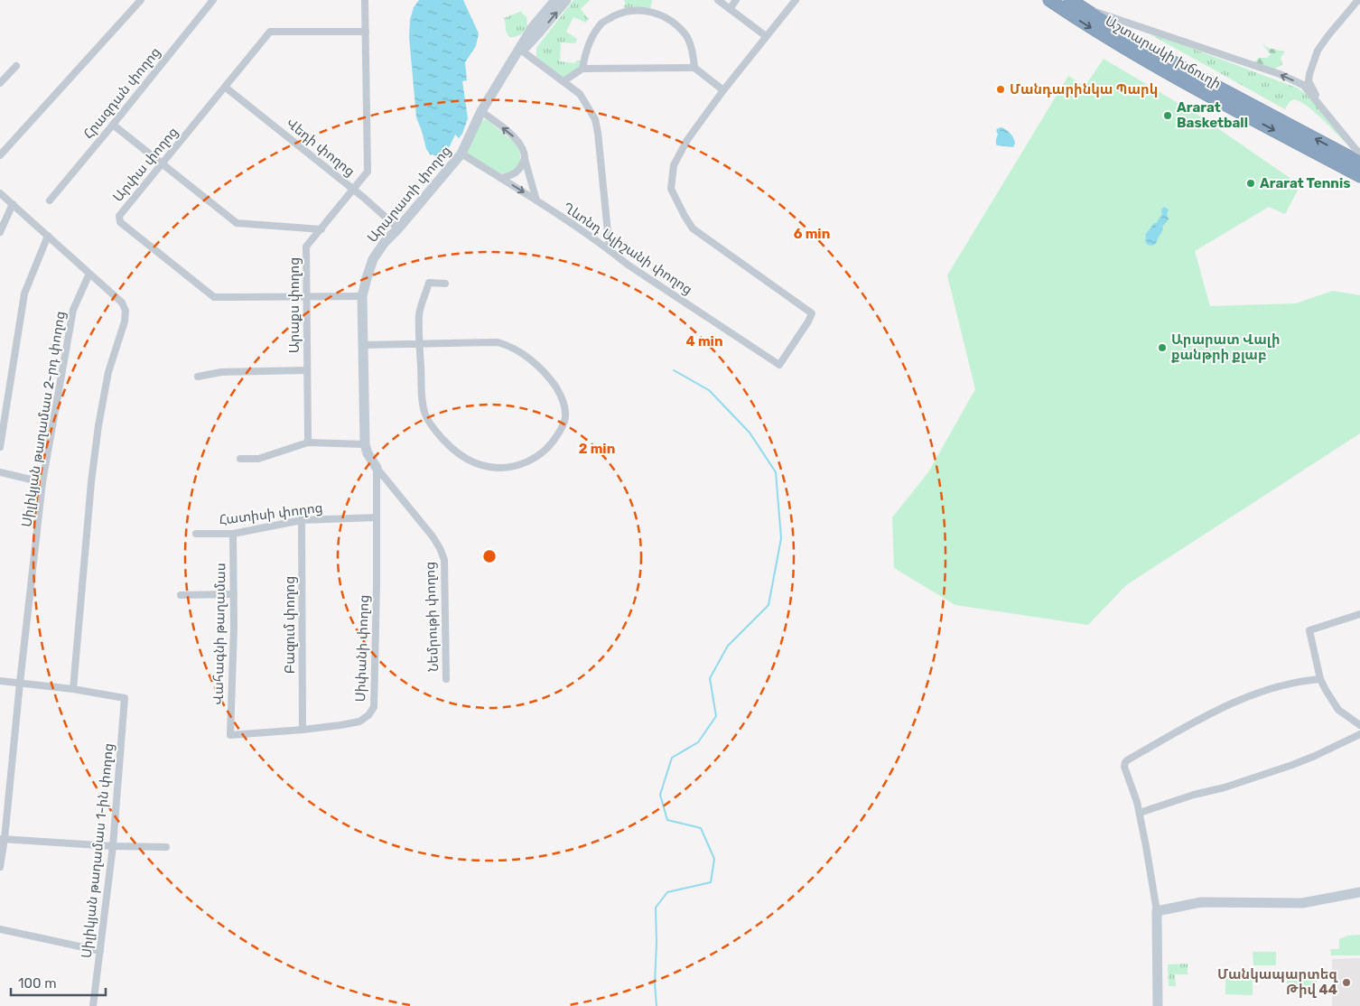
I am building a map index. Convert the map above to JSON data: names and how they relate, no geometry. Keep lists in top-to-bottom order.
{
  "streets": {
    "highway": ["Աշտարակի խճուղի"],
    "street": [
      "Հրազդան փողոց",
      "Վեդի փողոց",
      "Արփա փողոց",
      "Արարատի փողոց",
      "Ղևոնդ Ալիշանի փողոց",
      "Արաքս փողոց",
      "Սիլիկյան թաղամաս 2-րդ փողոց",
      "Հատիսի փողոց",
      "Նեմրութի փողոց",
      "Բազում փողոց",
      "Վահագնի թաղամաս",
      "Սիփանի փողոց",
      "Սիլիկյան թաղամաս 1-ին փողոց"
    ]
  },
  "crossings": [
    ["Վեդի փողոց", "Արփա փողոց"],
    ["Վեդի փողոց", "Արարատի փողոց"],
    ["Վեդի փողոց", "Արաքս փողոց"],
    ["Արփա փողոց", "Արարատի փողոց"],
    ["Արփա փողոց", "Արաքս փողոց"],
    ["Արարատի փողոց", "Ղևոնդ Ալիշանի փողոց"],
    ["Արարատի փողոց", "Նեմրութի փողոց"],
    ["Արարատի փողոց", "Սիփանի փողոց"],
    ["Հատիսի փողոց", "Բազում փողոց"],
    ["Հատիսի փողոց", "Վահագնի թաղամաս"],
    ["Հատիսի փողոց", "Սիփանի փողոց"],
    ["Նեմրութի փողոց", "Սիփանի փողոց"],
    ["Բազում փողոց", "Սիփանի փողոց"],
    ["Վահագնի թաղամաս", "Սիփանի փողոց"]
  ],
  "places": [
    "Մանդարինկա Պարկ",
    "Ararat Basketball",
    "Ararat Tennis",
    "Արարատ Վալի քանթրի քլաբ",
    "Մանկապարտեզ Թիվ 44"
  ],
  "scale_bar": "100 m",
  "rings": ["6 min", "4 min", "2 min"]
}
